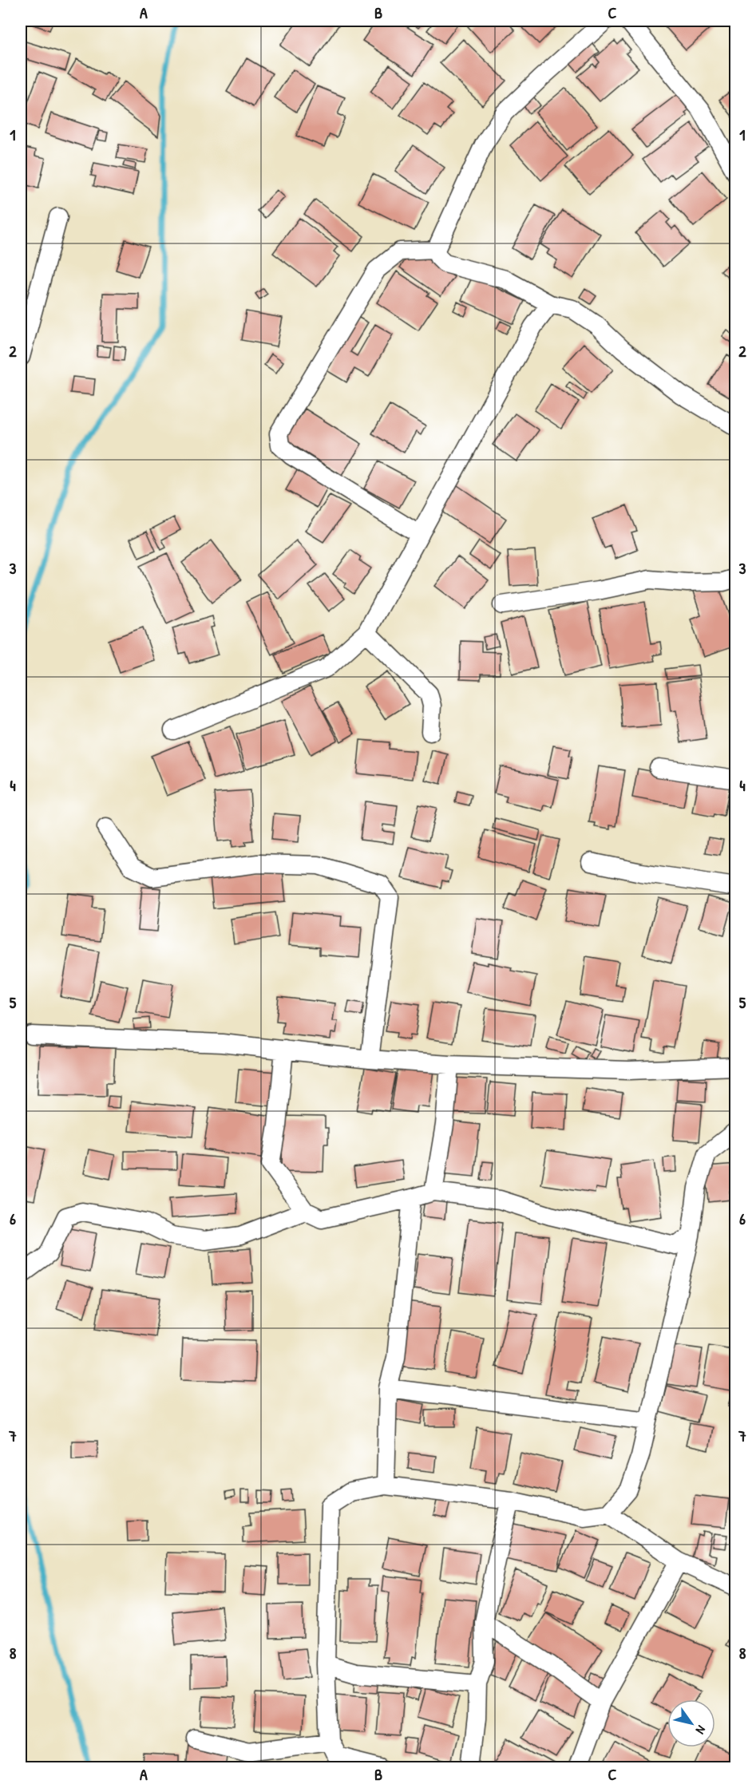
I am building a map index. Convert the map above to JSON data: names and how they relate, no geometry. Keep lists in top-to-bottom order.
{
  "north": "bottom right",
  "grid": {
    "columns": ["A", "B", "C"],
    "rows": [
      "1",
      "2",
      "3",
      "4",
      "5",
      "6",
      "7",
      "8"
    ]
  }
}
